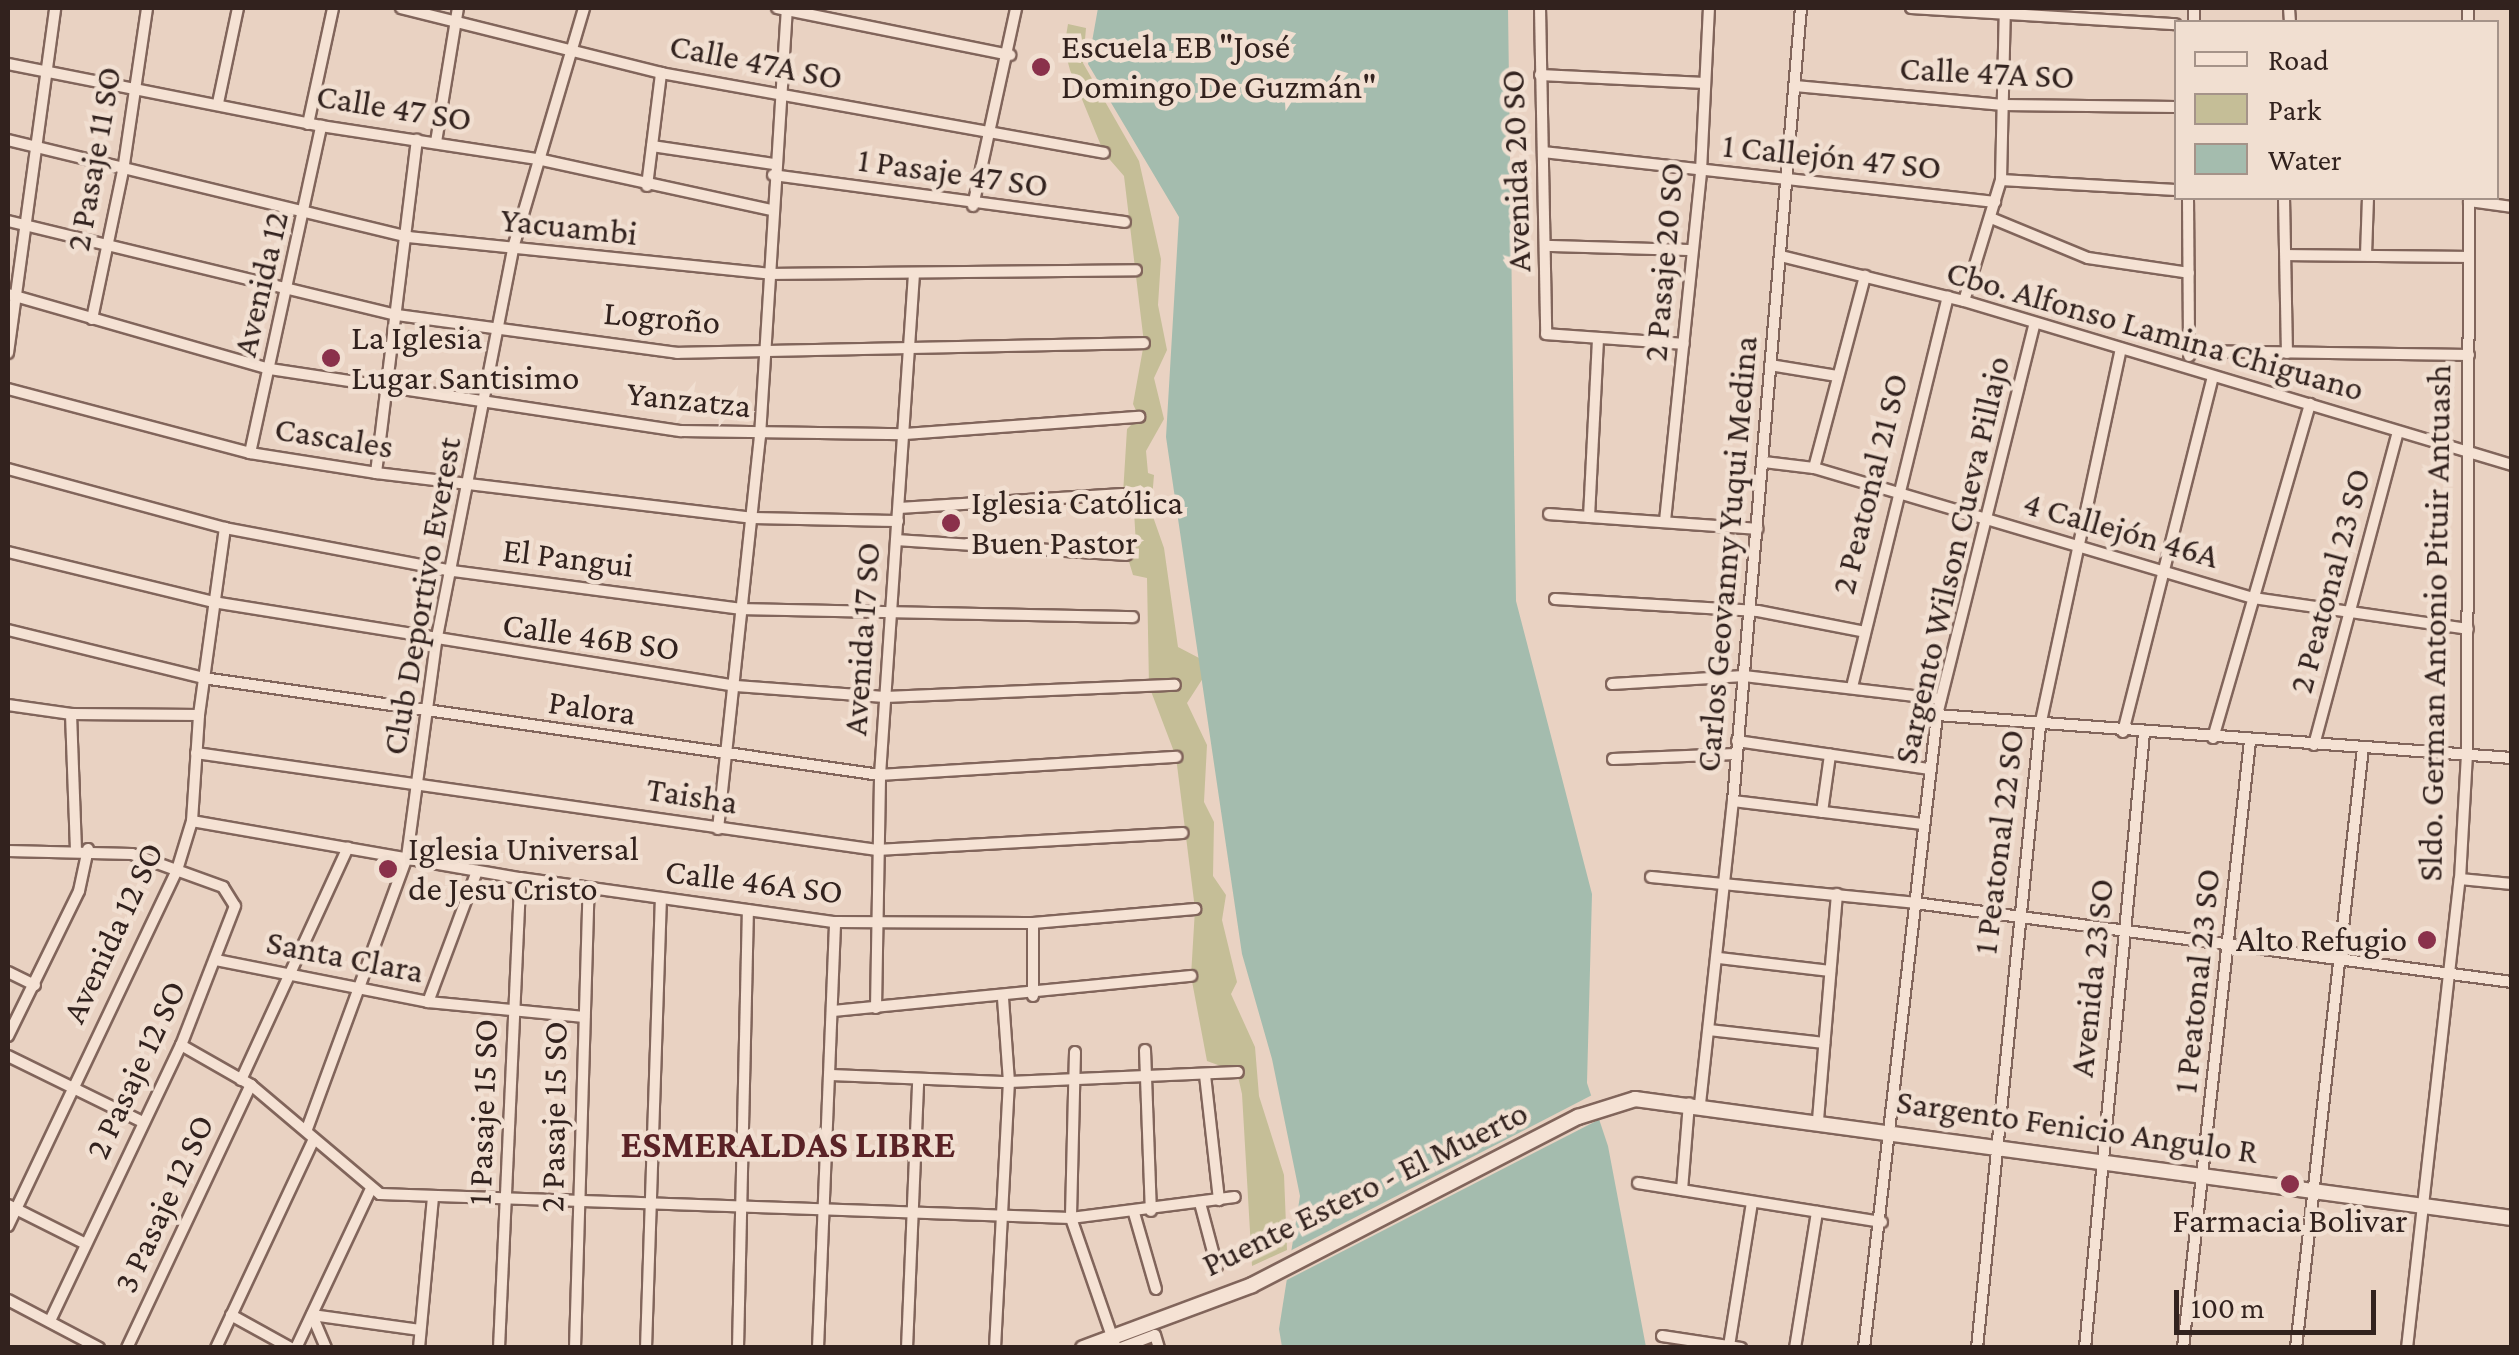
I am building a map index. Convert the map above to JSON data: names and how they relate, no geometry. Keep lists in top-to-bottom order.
{
  "streets": {
    "street": [
      "Calle 47A SO",
      "Calle 47 SO",
      "1 Callejón 47 SO",
      "2 Pasaje 11 SO",
      "Avenida 20 SO",
      "1 Pasaje 47 SO",
      "Yacuambi",
      "2 Pasaje 20 SO",
      "Avenida 12",
      "Logroño",
      "Cbo. Alfonso Lamina Chiguano",
      "Yanzatza",
      "Cascales",
      "2 Peatonal 21 SO",
      "4 Callejón 46A",
      "Carlos Geovanny Yuqui Medina",
      "El Pangui",
      "Sargento Wilson Cueva Pillajo",
      "2 Peatonal 23 SO",
      "Club Deportivo Everest",
      "Sldo. German Antonio Pituir Antuash",
      "Calle 46B SO",
      "Avenida 17 SO",
      "Palora",
      "Taisha",
      "1 Peatonal 22 SO",
      "Calle 46A SO",
      "Avenida 12 SO",
      "Santa Clara",
      "Avenida 23 SO",
      "1 Peatonal 23 SO",
      "2 Pasaje 12 SO",
      "1 Pasaje 15 SO",
      "2 Pasaje 15 SO",
      "Sargento Fenicio Angulo R",
      "Puente Estero - El Muerto",
      "3 Pasaje 12 SO"
    ]
  },
  "crossings": [
    ["Calle 47A SO", "Carlos Geovanny Yuqui Medina"],
    ["Calle 47A SO", "Club Deportivo Everest"],
    ["Calle 47 SO", "2 Pasaje 11 SO"],
    ["Calle 47 SO", "Avenida 12"],
    ["Calle 47 SO", "Club Deportivo Everest"],
    ["1 Callejón 47 SO", "Avenida 20 SO"],
    ["1 Callejón 47 SO", "2 Pasaje 20 SO"],
    ["1 Callejón 47 SO", "Carlos Geovanny Yuqui Medina"],
    ["2 Pasaje 11 SO", "Yacuambi"],
    ["2 Pasaje 11 SO", "Logroño"],
    ["2 Pasaje 11 SO", "Yanzatza"],
    ["Yacuambi", "Avenida 12"],
    ["Yacuambi", "Club Deportivo Everest"],
    ["Yacuambi", "Avenida 17 SO"],
    ["Avenida 12", "Logroño"],
    ["Avenida 12", "Yanzatza"],
    ["Avenida 12", "Cascales"],
    ["Logroño", "Club Deportivo Everest"],
    ["Logroño", "Avenida 17 SO"],
    ["Cbo. Alfonso Lamina Chiguano", "2 Peatonal 21 SO"],
    ["Cbo. Alfonso Lamina Chiguano", "Carlos Geovanny Yuqui Medina"],
    ["Cbo. Alfonso Lamina Chiguano", "Sargento Wilson Cueva Pillajo"],
    ["Cbo. Alfonso Lamina Chiguano", "2 Peatonal 23 SO"],
    ["Cbo. Alfonso Lamina Chiguano", "Sldo. German Antonio Pituir Antuash"],
    ["Cbo. Alfonso Lamina Chiguano", "1 Peatonal 22 SO"],
    ["Yanzatza", "Club Deportivo Everest"],
    ["Yanzatza", "Avenida 17 SO"],
    ["Cascales", "Club Deportivo Everest"],
    ["Cascales", "Avenida 17 SO"],
    ["2 Peatonal 21 SO", "4 Callejón 46A"],
    ["4 Callejón 46A", "Carlos Geovanny Yuqui Medina"],
    ["4 Callejón 46A", "Sargento Wilson Cueva Pillajo"],
    ["4 Callejón 46A", "2 Peatonal 23 SO"],
    ["4 Callejón 46A", "Sldo. German Antonio Pituir Antuash"],
    ["4 Callejón 46A", "1 Peatonal 22 SO"],
    ["Carlos Geovanny Yuqui Medina", "Sargento Fenicio Angulo R"],
    ["El Pangui", "Club Deportivo Everest"],
    ["El Pangui", "Avenida 17 SO"],
    ["El Pangui", "Avenida 12 SO"],
    ["Sargento Wilson Cueva Pillajo", "Sargento Fenicio Angulo R"],
    ["Club Deportivo Everest", "Calle 46B SO"],
    ["Club Deportivo Everest", "Palora"],
    ["Club Deportivo Everest", "Taisha"],
    ["Club Deportivo Everest", "Calle 46A SO"],
    ["Club Deportivo Everest", "Santa Clara"],
    ["Sldo. German Antonio Pituir Antuash", "Sargento Fenicio Angulo R"],
    ["Calle 46B SO", "Avenida 17 SO"],
    ["Calle 46B SO", "Avenida 12 SO"],
    ["Avenida 17 SO", "Palora"],
    ["Avenida 17 SO", "Taisha"],
    ["Avenida 17 SO", "Calle 46A SO"],
    ["Palora", "Avenida 12 SO"],
    ["Taisha", "Avenida 12 SO"],
    ["1 Peatonal 22 SO", "Sargento Fenicio Angulo R"],
    ["Calle 46A SO", "Avenida 12 SO"],
    ["Calle 46A SO", "1 Pasaje 15 SO"],
    ["Calle 46A SO", "2 Pasaje 15 SO"],
    ["Calle 46A SO", "3 Pasaje 12 SO"],
    ["Avenida 12 SO", "2 Pasaje 12 SO"],
    ["Santa Clara", "2 Pasaje 12 SO"],
    ["Santa Clara", "1 Pasaje 15 SO"],
    ["Santa Clara", "2 Pasaje 15 SO"],
    ["Santa Clara", "3 Pasaje 12 SO"],
    ["Avenida 23 SO", "Sargento Fenicio Angulo R"],
    ["1 Peatonal 23 SO", "Sargento Fenicio Angulo R"],
    ["Sargento Fenicio Angulo R", "Puente Estero - El Muerto"]
  ],
  "districts": ["ESMERALDAS LIBRE"],
  "places": [
    "Escuela EB \"José Domingo De Guzmán\"",
    "La Iglesia Lugar Santisimo",
    "Iglesia Católica Buen Pastor",
    "Iglesia Universal de Jesu Cristo",
    "Alto Refugio",
    "Farmacia Bolivar"
  ],
  "legend": ["Road", "Park", "Water"],
  "scale_bar": "100 m"
}
